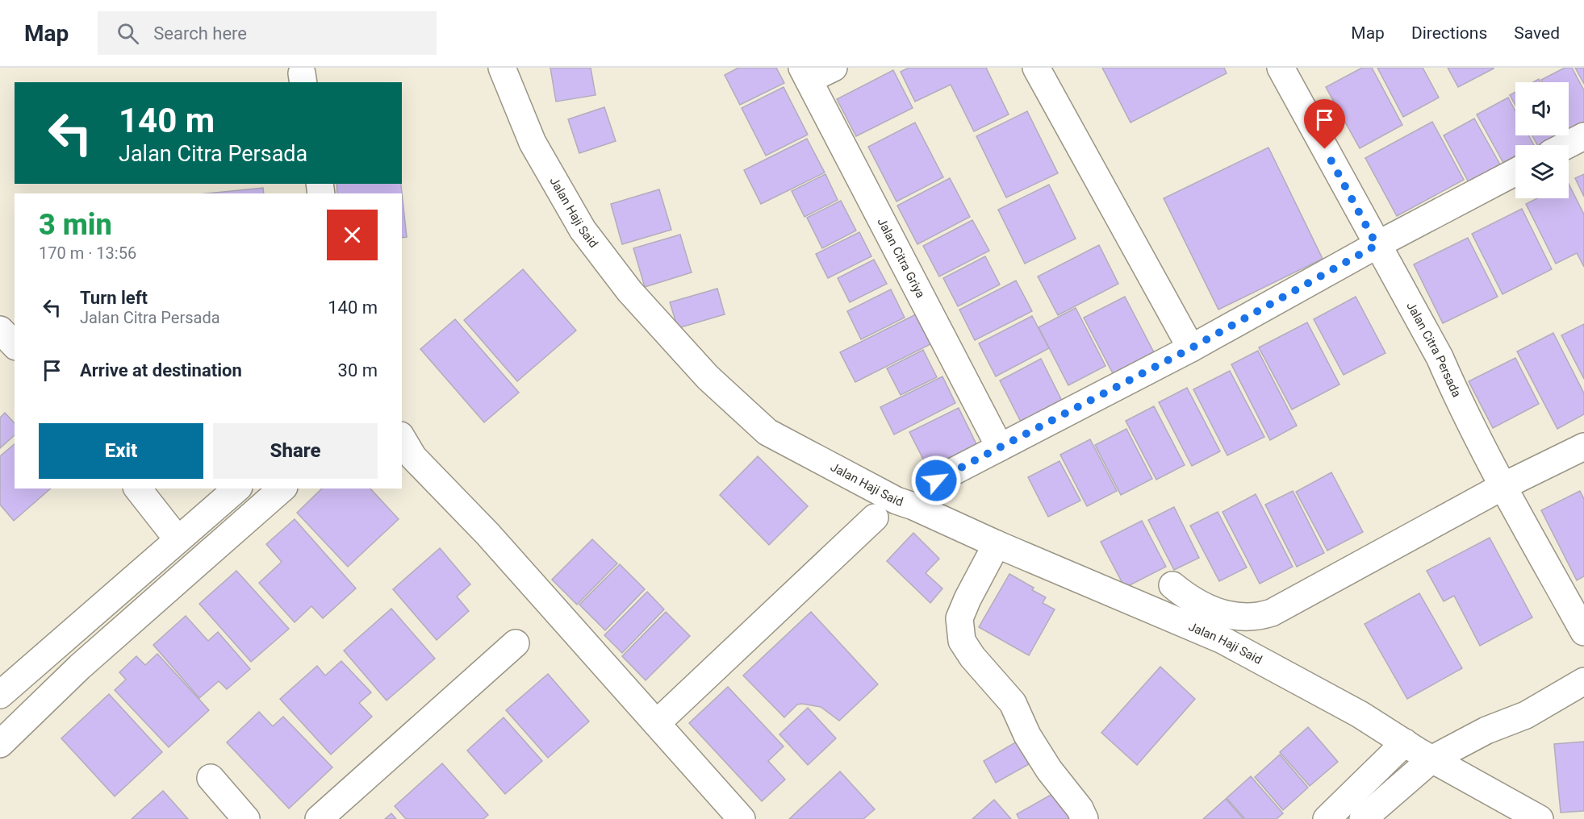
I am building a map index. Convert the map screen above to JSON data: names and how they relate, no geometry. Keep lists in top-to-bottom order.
{
  "streets": {
    "street": ["Jalan Haji Said", "Jalan Citra Griya", "Jalan Citra Persada"]
  },
  "page": {
    "header": "Map",
    "search": "Search here",
    "nav": ["Map", "Directions", "Saved"],
    "turn": ["140 m", "Jalan Citra Persada"],
    "heading": ["3 min", "170 m · 13:56"],
    "list": [
      {
        "name": "Turn left",
        "note": "Jalan Citra Persada",
        "value": "140 m"
      },
      {
        "name": "Arrive at destination",
        "value": "30 m"
      }
    ],
    "buttons": ["Exit", "Share"]
  }
}
